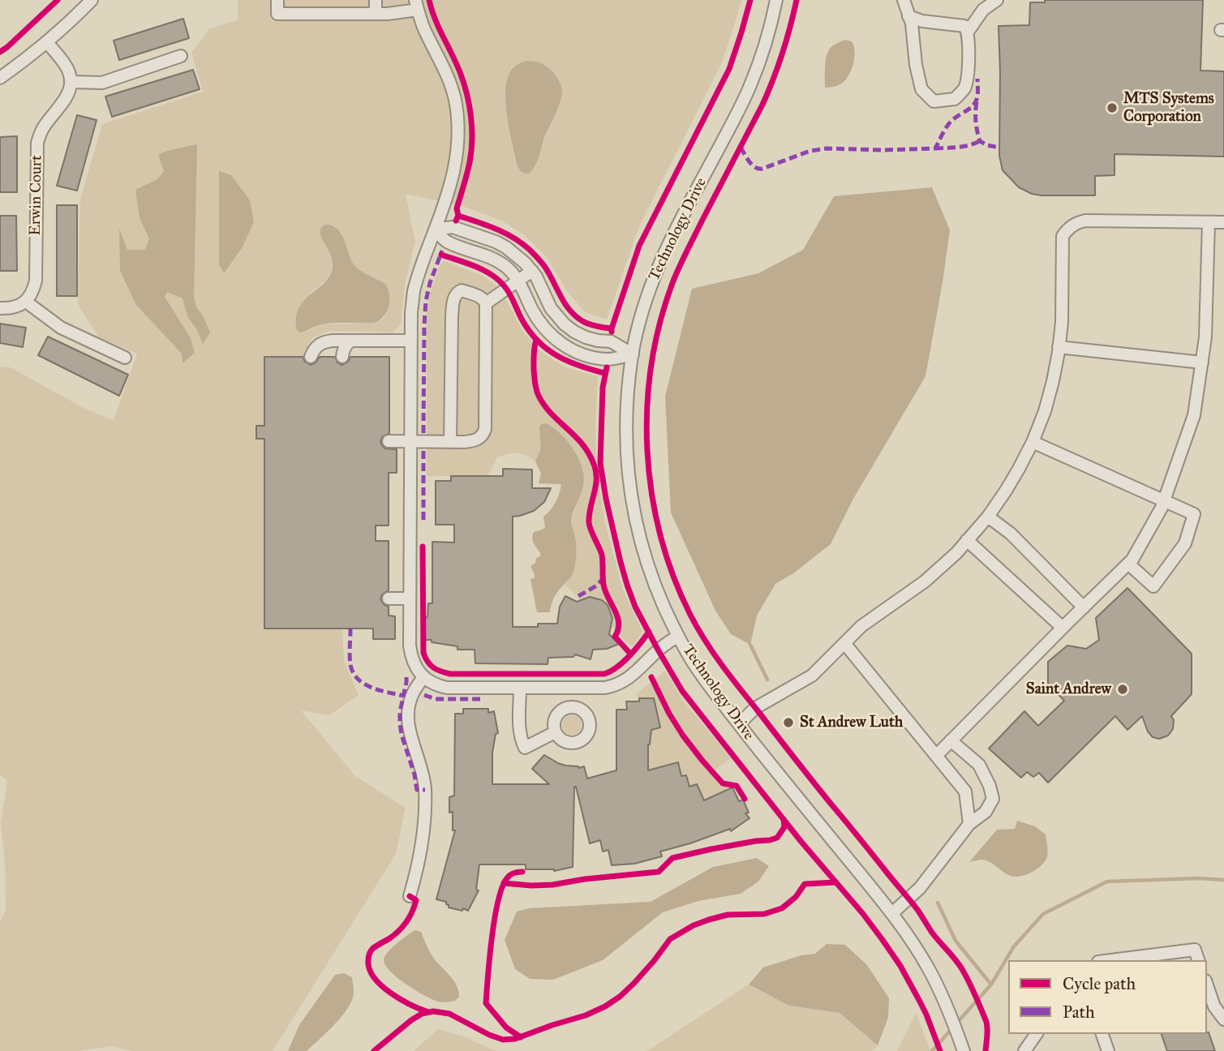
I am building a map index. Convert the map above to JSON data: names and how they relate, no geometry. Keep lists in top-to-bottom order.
{
  "streets": {
    "street": ["Erwin Court", "Technology Drive"]
  },
  "places": ["MTS Systems Corporation", "Saint Andrew", "St Andrew Luth"],
  "legend": ["Cycle path", "Path"]
}
